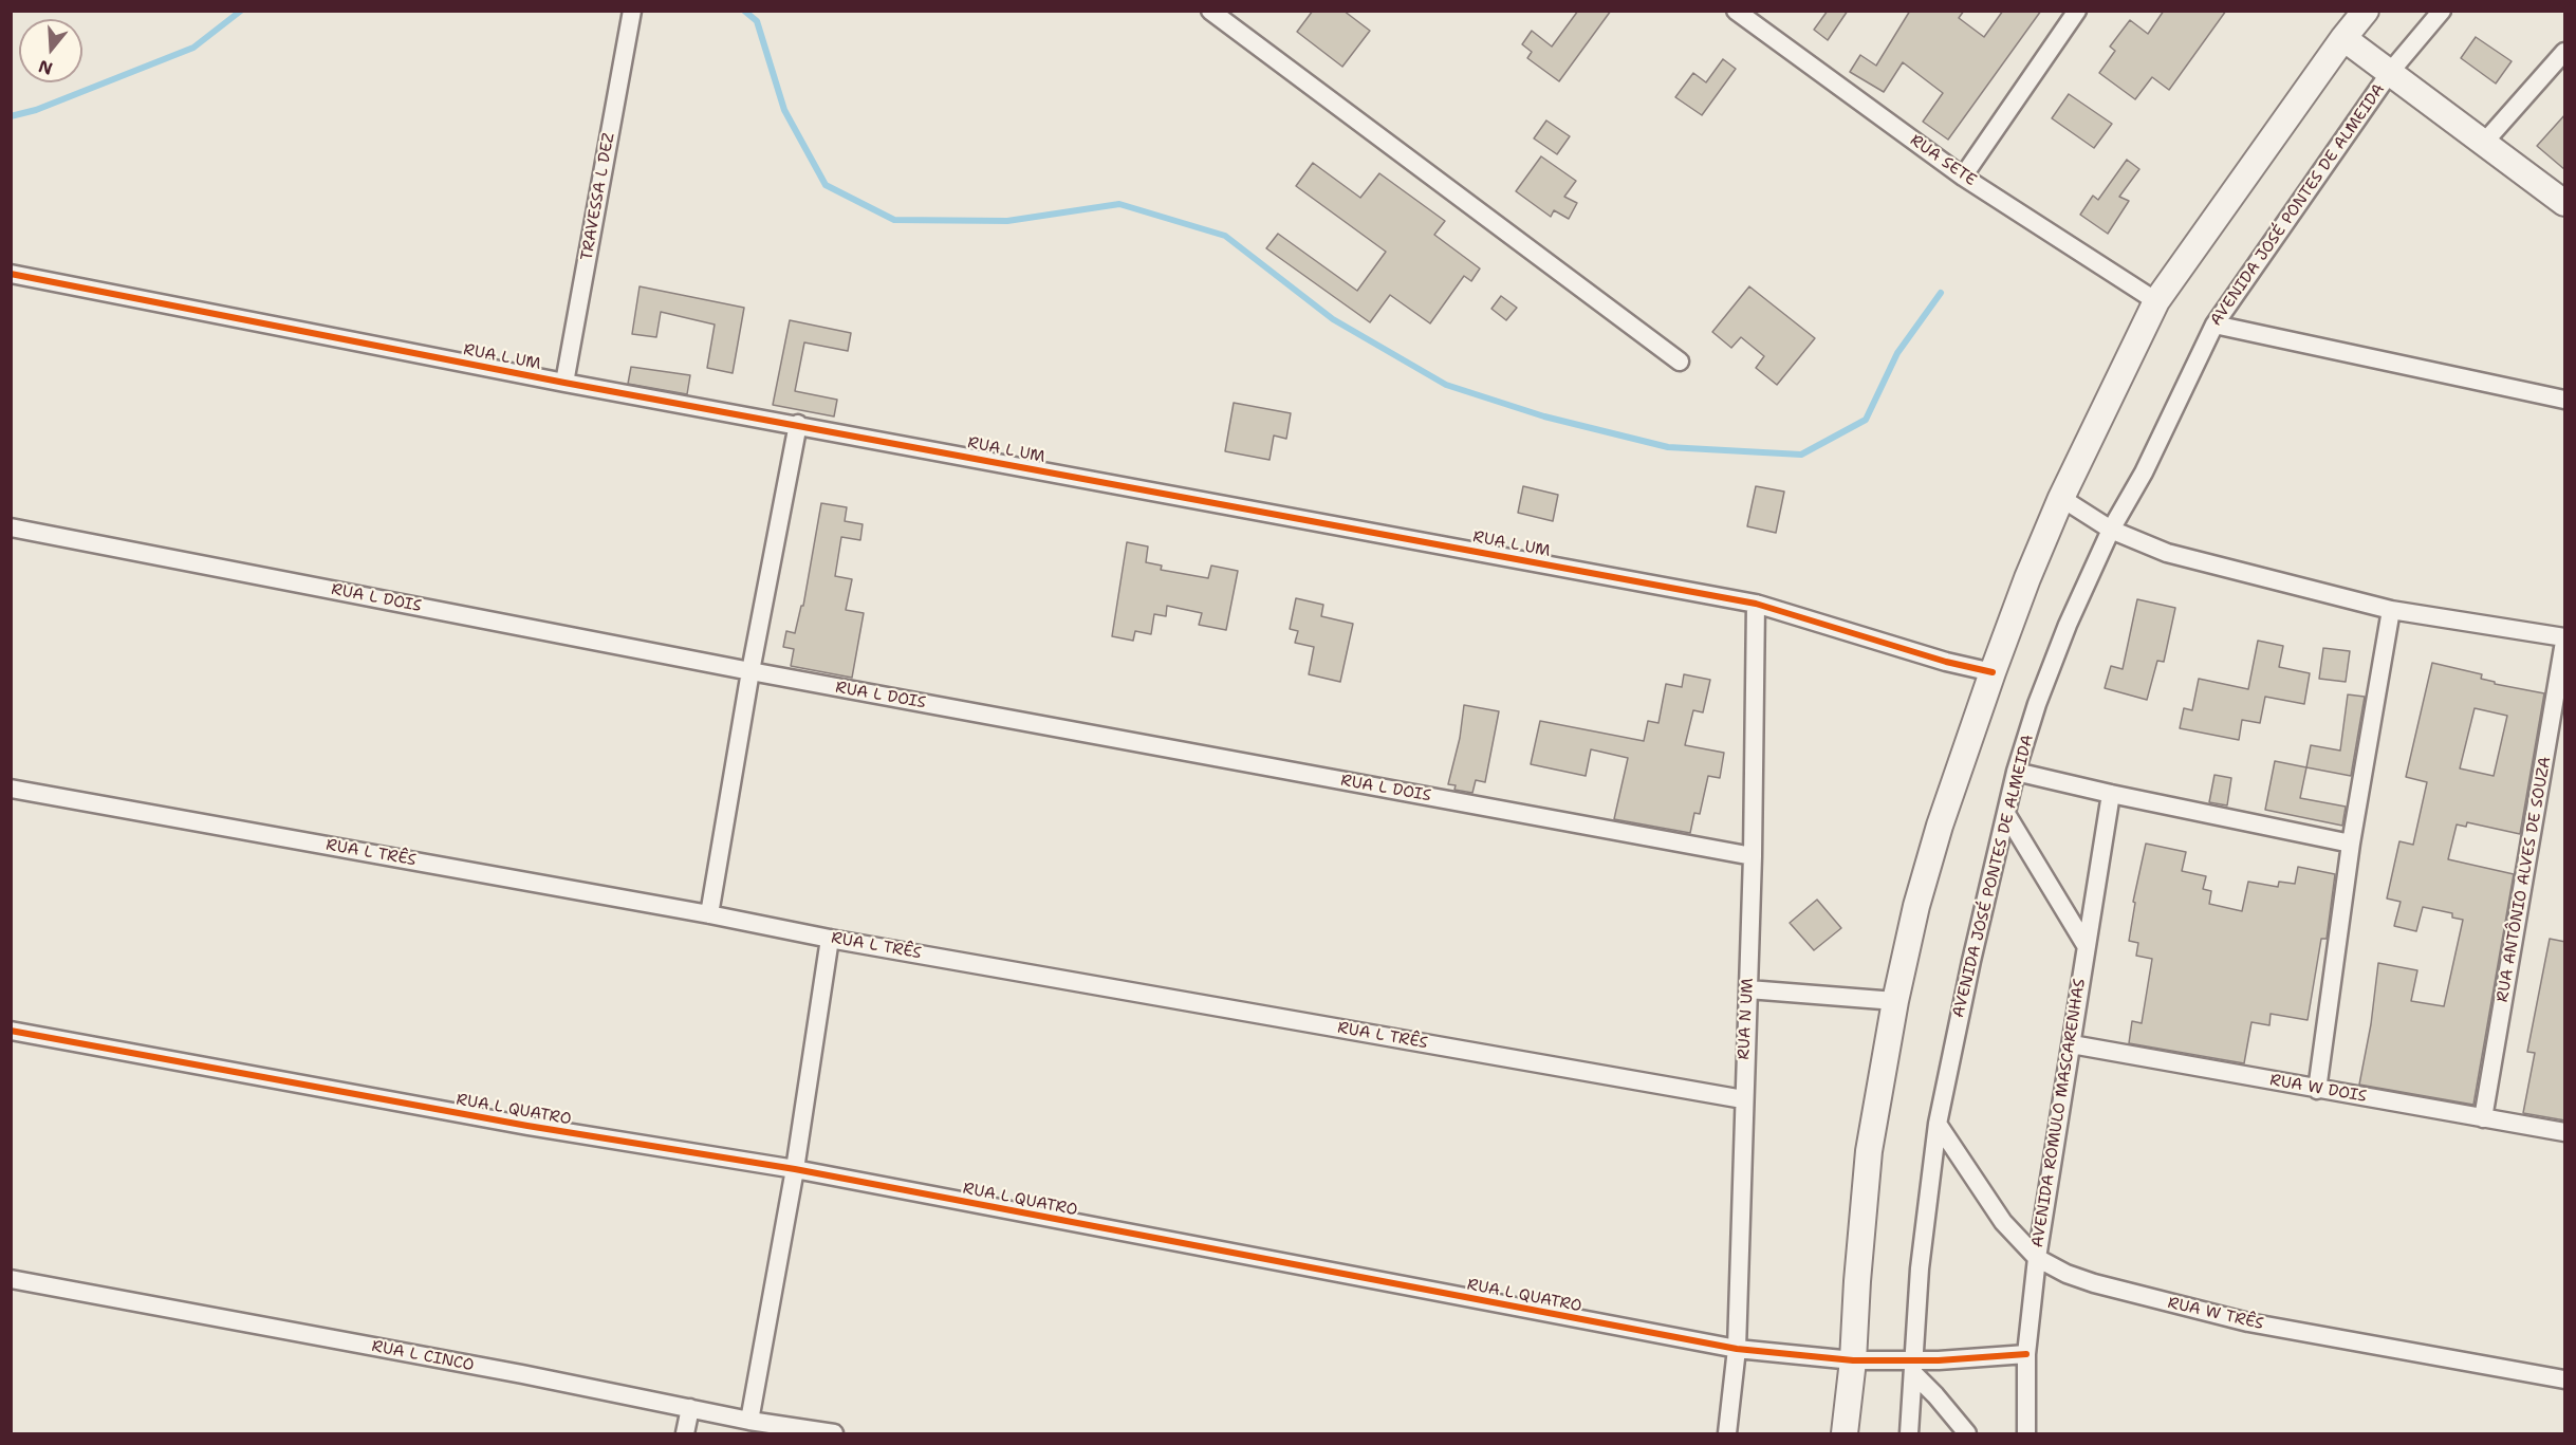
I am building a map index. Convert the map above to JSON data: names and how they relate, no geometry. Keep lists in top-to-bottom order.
{
  "streets": {
    "street": [
      "RUA SETE",
      "TRAVESSA L DEZ",
      "AVENIDA JOSÉ PONTES DE ALMEIDA",
      "RUA L UM",
      "RUA L DOIS",
      "RUA L TRÊS",
      "RUA ANTÔNIO ALVES DE SOUZA",
      "RUA N UM",
      "RUA W DOIS",
      "RUA L QUATRO",
      "AVENIDA ROMULO MASCARENHAS",
      "RUA W TRÊS",
      "RUA L CINCO"
    ]
  },
  "crossings": [
    ["TRAVESSA L DEZ", "RUA L UM"],
    ["AVENIDA JOSÉ PONTES DE ALMEIDA", "RUA L QUATRO"],
    ["AVENIDA JOSÉ PONTES DE ALMEIDA", "RUA W TRÊS"],
    ["RUA L UM", "RUA N UM"],
    ["RUA L DOIS", "RUA N UM"],
    ["RUA L TRÊS", "RUA N UM"],
    ["RUA ANTÔNIO ALVES DE SOUZA", "RUA W DOIS"],
    ["RUA N UM", "RUA L QUATRO"],
    ["RUA W DOIS", "AVENIDA ROMULO MASCARENHAS"],
    ["RUA L QUATRO", "AVENIDA ROMULO MASCARENHAS"],
    ["AVENIDA ROMULO MASCARENHAS", "RUA W TRÊS"]
  ],
  "north": "bottom"
}
